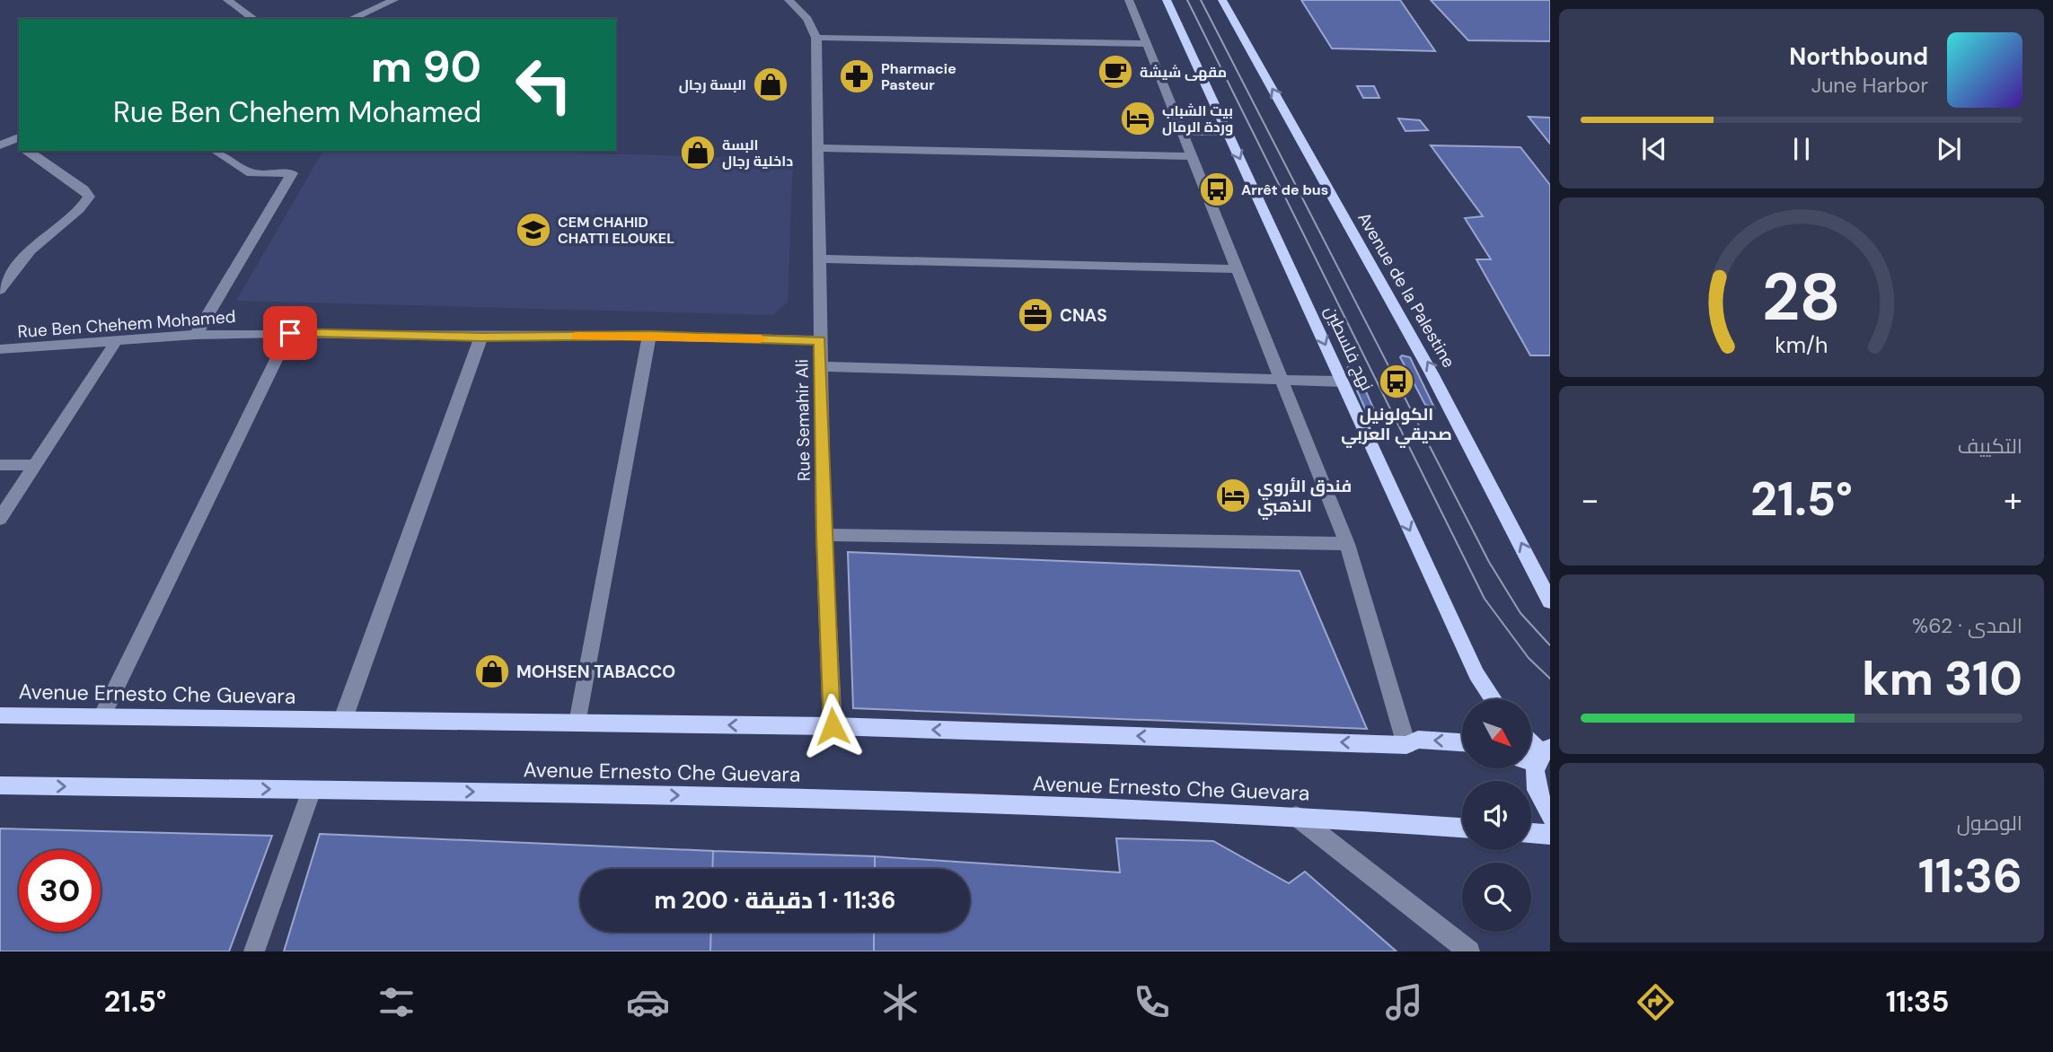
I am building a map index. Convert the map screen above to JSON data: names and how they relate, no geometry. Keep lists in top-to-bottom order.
{
  "streets": {
    "main road": ["Avenue de la Palestine", "نهج فلسطين", "Avenue Ernesto Che Guevara"],
    "street": ["Rue Ben Chehem Mohamed", "Rue Semahir Ali"]
  },
  "crossings": [
    ["Rue Ben Chehem Mohamed", "Rue Semahir Ali"],
    ["Rue Semahir Ali", "Avenue Ernesto Che Guevara"]
  ],
  "one_way": ["Avenue de la Palestine", "نهج فلسطين"],
  "places": {
    "cafe": ["مقهى شيشة"],
    "pharmacy": ["Pharmacie Pasteur"],
    "shop": ["البسة رجال", "البسة داخلية رجال", "MOHSEN TABACCO"],
    "hotel": ["بيت الشباب وردة الرمال", "فندق الأروي الذهبي"],
    "bus stop": ["Arrêt de bus", "الكولونيل صديقي العربي"],
    "school or university": ["CEM CHAHID CHATTI ELOUKEL"],
    "office": ["CNAS"]
  },
  "north": "bottom right",
  "page": {
    "turn": ["90 m", "Rue Ben Chehem Mohamed"],
    "song": ["Northbound", "June Harbor"],
    "tile": [
      "التكييف",
      ["المدى · 62%", "310 km"],
      ["الوصول", "11:36"]
    ],
    "heat": ["−", "21.5°", "+"],
    "limit": "30",
    "trip": "11:36 · 1 دقيقة · 200 m",
    "tabs": ["11:35", "21.5°"],
    "gauge": ["28", "km/h"]
  }
}
